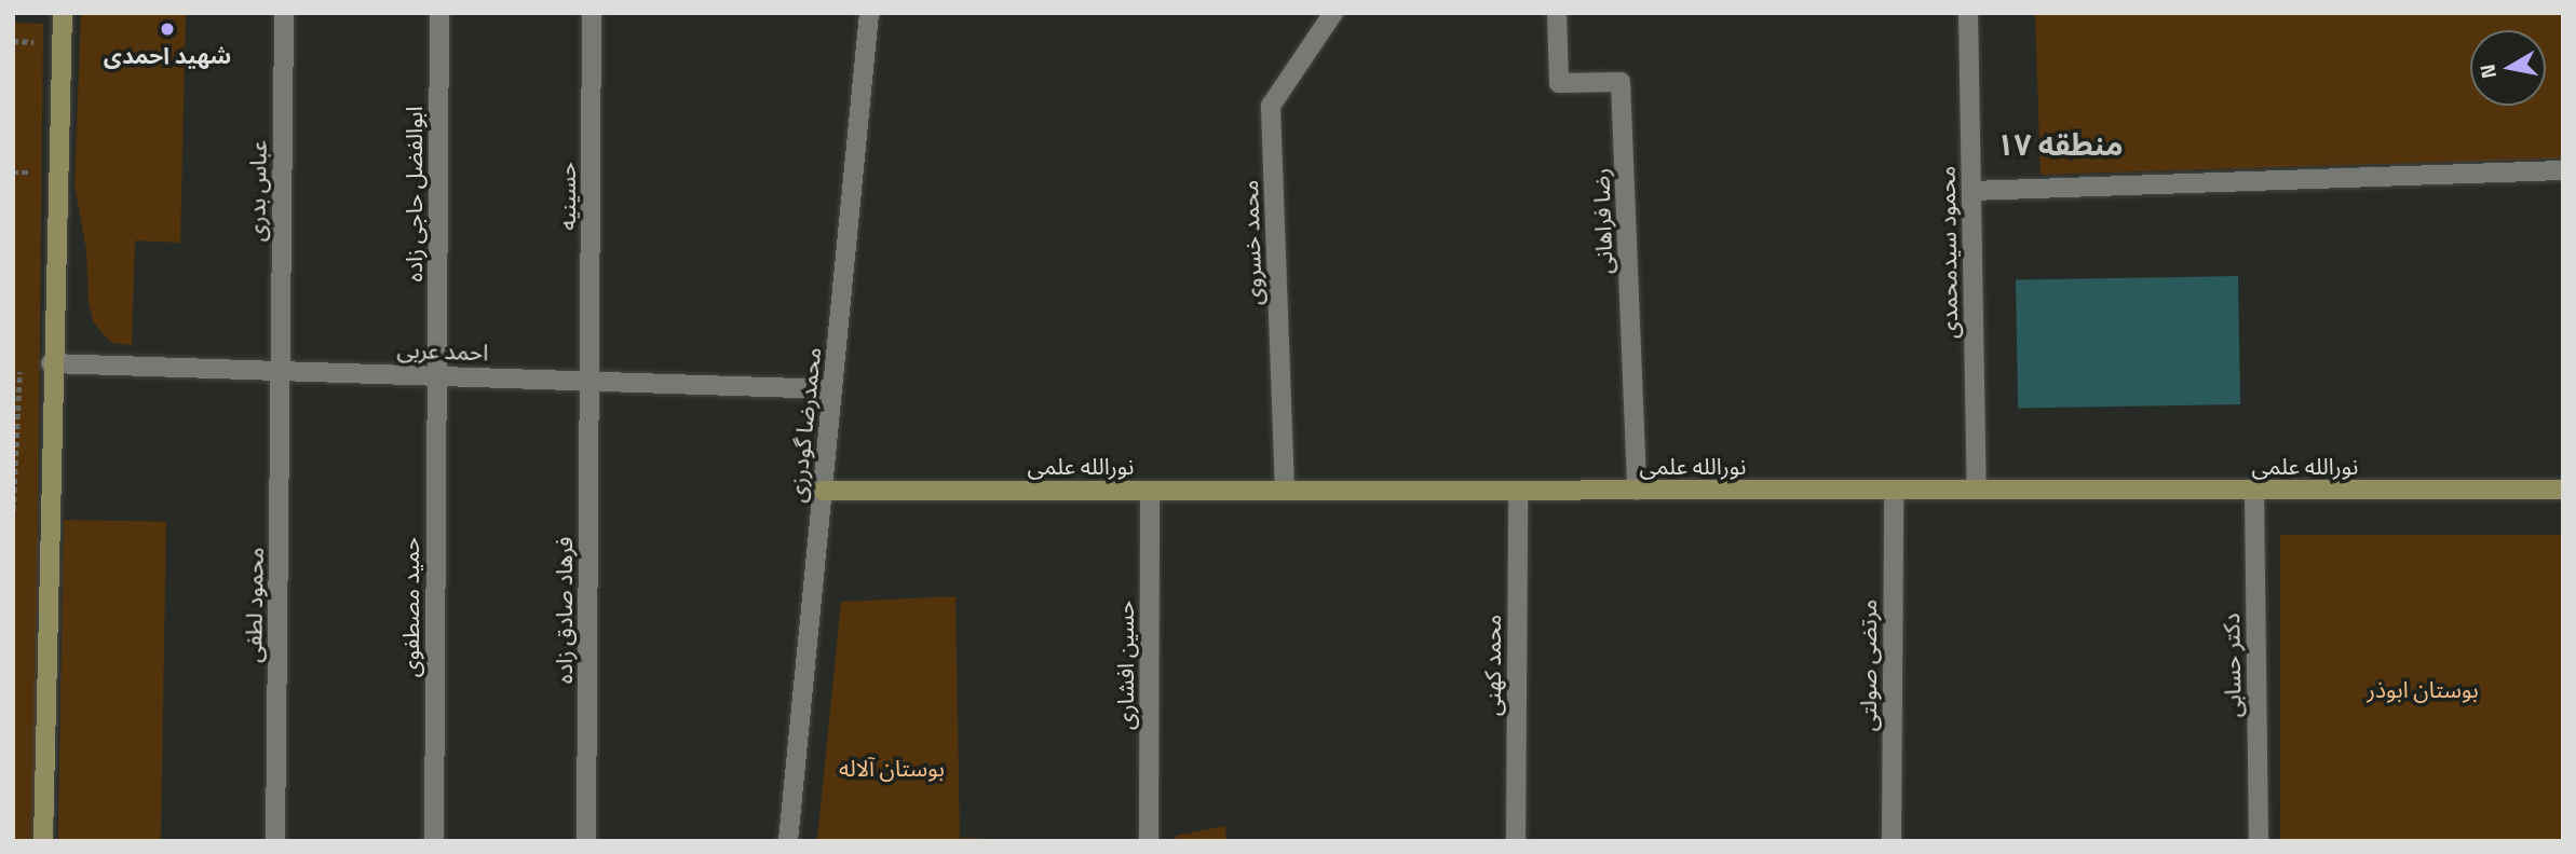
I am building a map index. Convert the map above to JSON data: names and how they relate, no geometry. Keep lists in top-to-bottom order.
{
  "streets": {
    "street": [
      "عباس بدری",
      "ابوالفضل حاجی زاده",
      "حسینیه",
      "رضا فراهانی",
      "محمد خسروی",
      "محمود سیدمحمدی",
      "احمد عربی",
      "محمدرضا گودرزی",
      "نورالله علمی",
      "محمود لطفی",
      "حمید مصطفوی",
      "فرهاد صادق زاده",
      "حسین افشاری",
      "محمد کهنی",
      "مرتضی صولتی",
      "دکتر حسابی"
    ]
  },
  "crossings": [
    ["عباس بدری", "احمد عربی"],
    ["عباس بدری", "محمود لطفی"],
    ["ابوالفضل حاجی زاده", "احمد عربی"],
    ["ابوالفضل حاجی زاده", "حمید مصطفوی"],
    ["حسینیه", "احمد عربی"],
    ["حسینیه", "فرهاد صادق زاده"],
    ["رضا فراهانی", "نورالله علمی"],
    ["محمد خسروی", "نورالله علمی"],
    ["محمود سیدمحمدی", "نورالله علمی"],
    ["احمد عربی", "محمدرضا گودرزی"],
    ["احمد عربی", "محمود لطفی"],
    ["احمد عربی", "حمید مصطفوی"],
    ["احمد عربی", "فرهاد صادق زاده"],
    ["محمدرضا گودرزی", "نورالله علمی"],
    ["نورالله علمی", "حسین افشاری"],
    ["نورالله علمی", "محمد کهنی"],
    ["نورالله علمی", "مرتضی صولتی"],
    ["نورالله علمی", "دکتر حسابی"]
  ],
  "districts": ["منطقه ۱۷"],
  "parks": ["بوستان ابوذر", "بوستان آلاله"],
  "places": ["شهید احمدی"],
  "north": "left"
}
